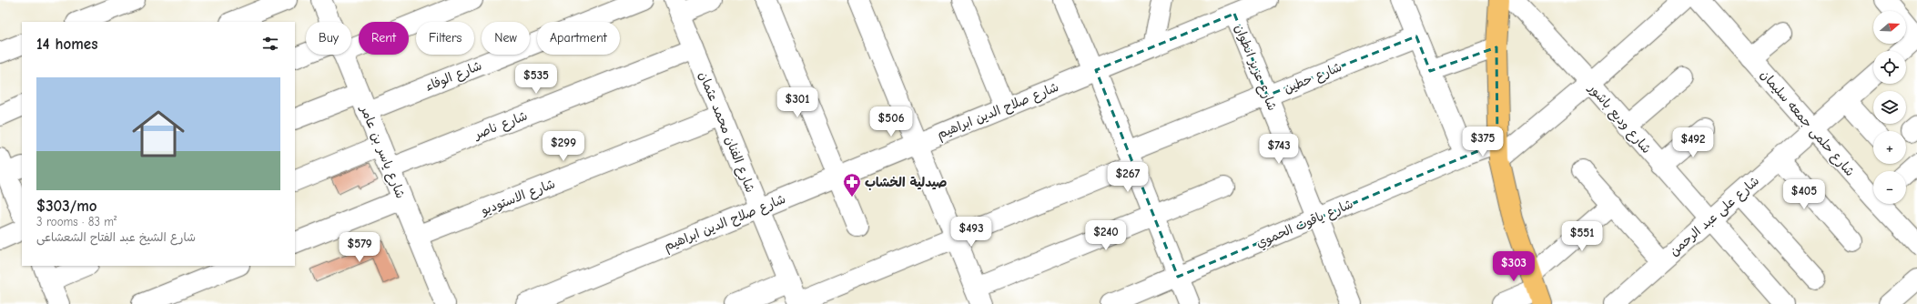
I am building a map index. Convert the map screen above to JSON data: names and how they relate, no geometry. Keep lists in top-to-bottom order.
{
  "streets": {
    "street": [
      "شارع عزيز انطوان",
      "شارع الوفاء",
      "شارع حطين",
      "شارع صلاح الدين ابراهيم",
      "شارع وديع باشور",
      "شارع حلمى جمعه سليمان",
      "شارع ناصر",
      "شارع الفنان محمد عثمان",
      "شارع ياسر بن عامر",
      "شارع الاستوديو",
      "شارع على عبد الرحمن",
      "شارع ياقوت الحموي"
    ]
  },
  "crossings": [
    ["شارع عزيز انطوان", "شارع حطين"],
    ["شارع عزيز انطوان", "شارع صلاح الدين ابراهيم"],
    ["شارع عزيز انطوان", "شارع ياقوت الحموي"],
    ["شارع الوفاء", "شارع ياسر بن عامر"],
    ["شارع حطين", "شارع الفنان محمد عثمان"],
    ["شارع صلاح الدين ابراهيم", "شارع الفنان محمد عثمان"],
    ["شارع وديع باشور", "شارع على عبد الرحمن"],
    ["شارع حلمى جمعه سليمان", "شارع على عبد الرحمن"],
    ["شارع ناصر", "شارع الفنان محمد عثمان"],
    ["شارع ناصر", "شارع ياسر بن عامر"],
    ["شارع الفنان محمد عثمان", "شارع الاستوديو"],
    ["شارع ياسر بن عامر", "شارع الاستوديو"]
  ],
  "places": {
    "pharmacy": ["صيدلية الخشاب"]
  },
  "north": "right",
  "page": {
    "map_buttons": ["+", "−"],
    "chip": [
      "Buy",
      "Rent",
      "Filters",
      "New",
      "Apartment"
    ],
    "heading": "14 homes",
    "price": [
      "$535",
      "$301",
      "$506",
      "$375",
      "$492",
      "$299",
      "$743",
      "$267",
      "$405",
      "$493",
      "$240",
      "$551",
      "$579",
      "$303"
    ],
    "list": [
      {
        "name": "$303/mo",
        "note": "3 rooms · 83 m² · شارع الشيخ عبد الفتاح الشعشاعى"
      }
    ]
  }
}
